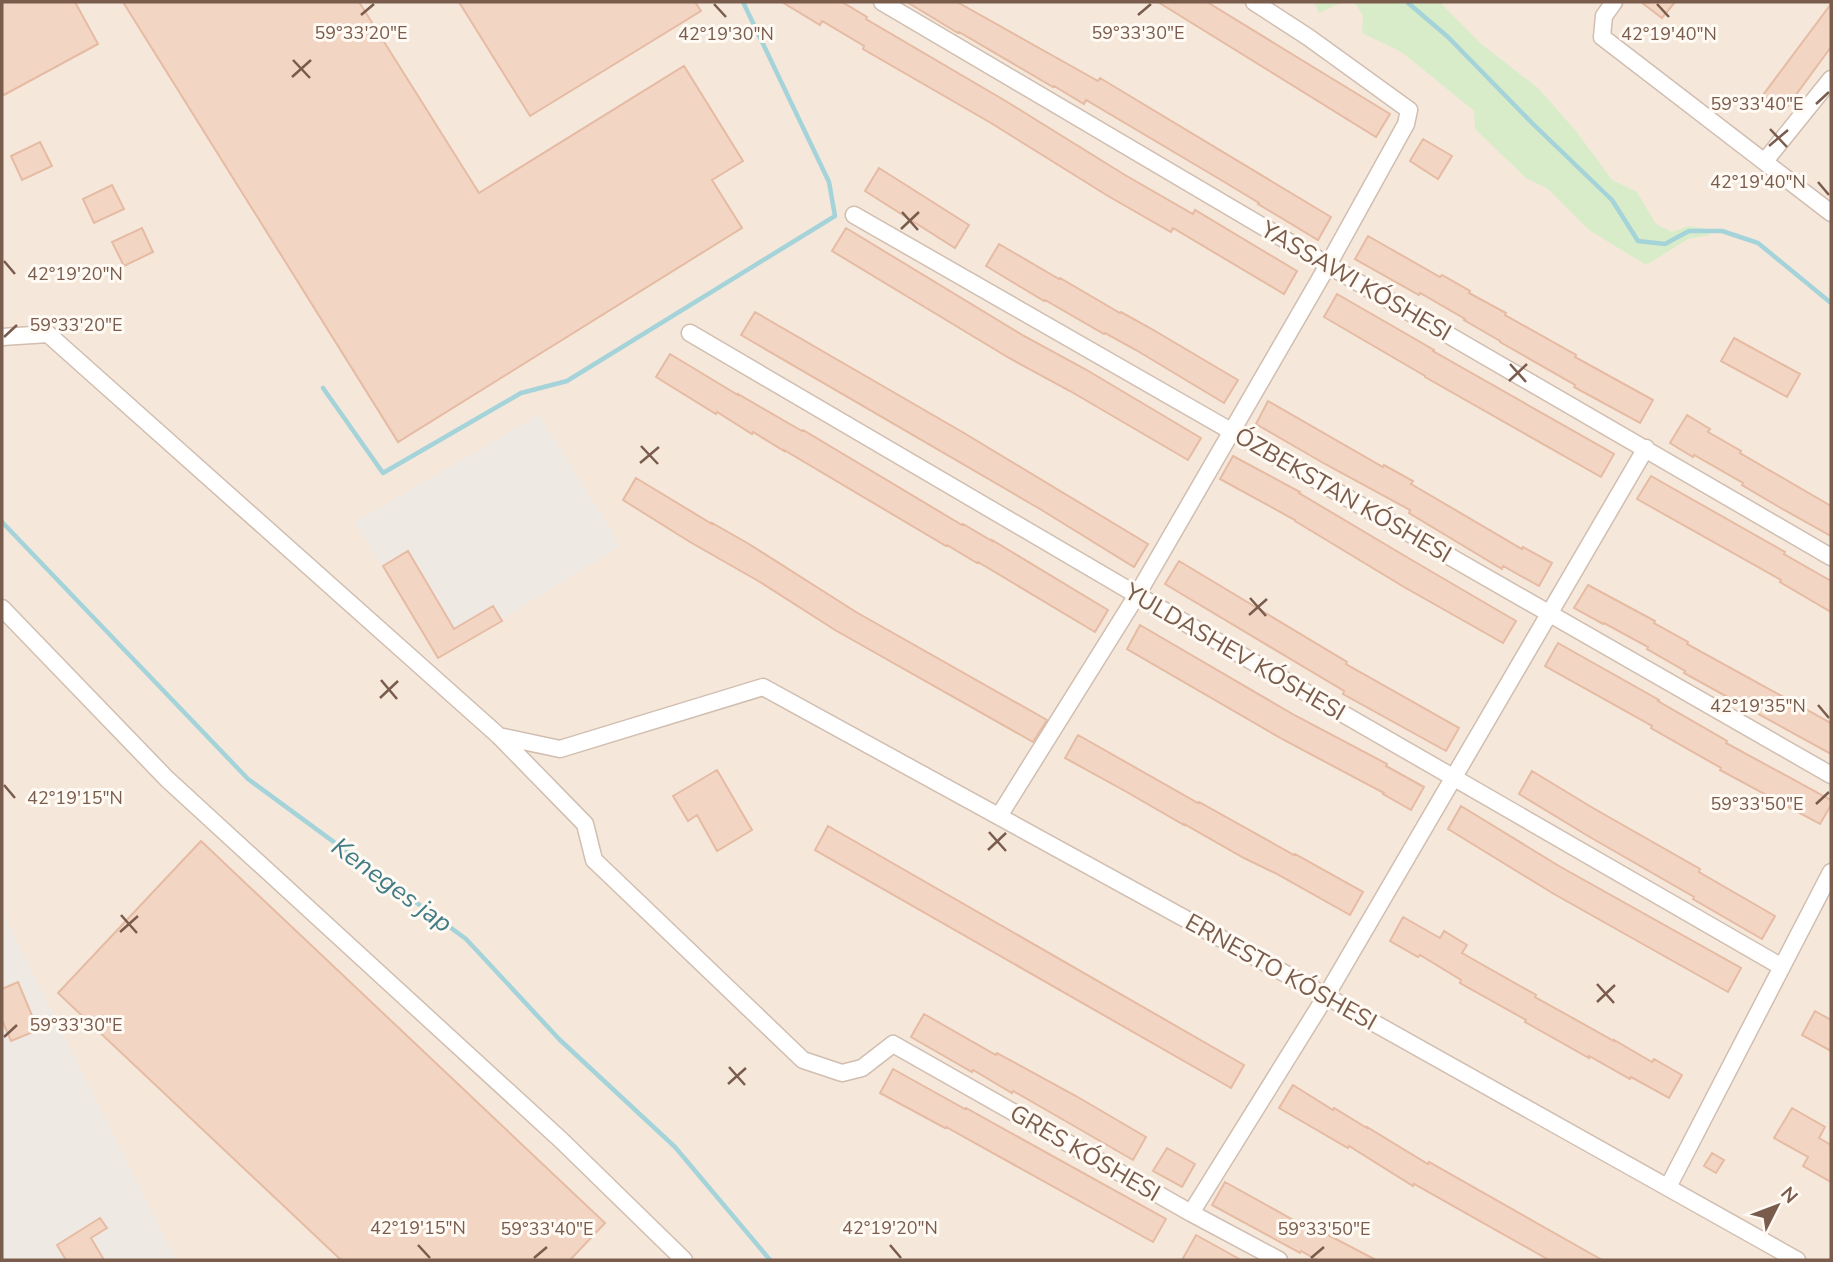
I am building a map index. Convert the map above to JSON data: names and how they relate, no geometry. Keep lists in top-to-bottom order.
{
  "streets": {
    "street": [
      "YASSAWI KÓSHESI",
      "ÓZBEKSTAN KÓSHESI",
      "YULDASHEV KÓSHESI",
      "ERNESTO KÓSHESI",
      "GRES KÓSHESI"
    ]
  },
  "crossings": [
    ["ERNESTO KÓSHESI", "GRES KÓSHESI"]
  ],
  "water": ["Keneges jap"],
  "north": "top right",
  "coordinates": [
    "59°33'20\"E",
    "59°33'30\"E",
    "42°19'30\"N",
    "42°19'40\"N",
    "59°33'40\"E",
    "42°19'20\"N",
    "42°19'35\"N",
    "42°19'15\"N",
    "59°33'50\"E"
  ]
}
